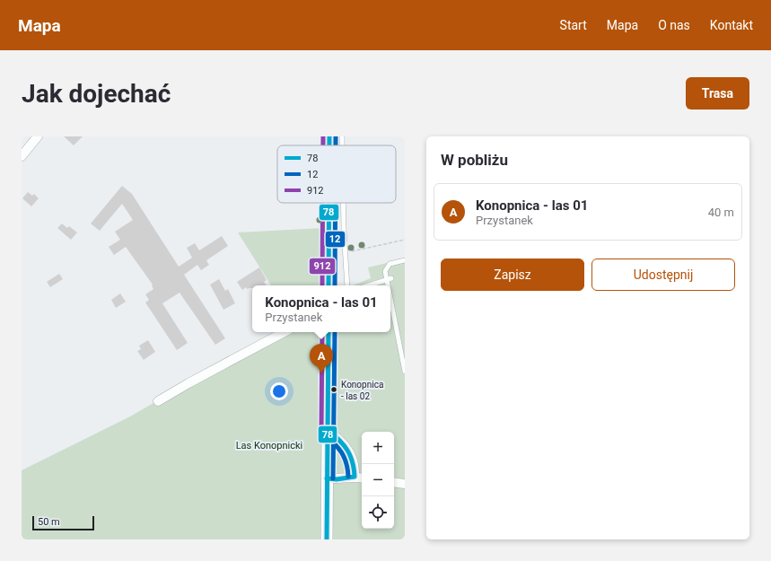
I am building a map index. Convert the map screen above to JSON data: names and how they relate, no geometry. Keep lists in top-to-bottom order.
{
  "parks": ["Las Konopnicki"],
  "places": ["Konopnica - las 02"],
  "lines": ["transit line 78", "transit line 12", "transit line 912"],
  "legend": ["78", "12", "912"],
  "scale_bar": "50 m",
  "page": {
    "header": "Mapa",
    "nav": [
      "Start",
      "Mapa",
      "O nas",
      "Kontakt"
    ],
    "buttons": [
      "Trasa",
      ["Zapisz", "Udostępnij"]
    ],
    "title": "Jak dojechać",
    "heading": "W pobliżu",
    "list": [
      {
        "mark": "A",
        "name": "Konopnica - las 01",
        "note": "Przystanek",
        "value": "40 m"
      }
    ],
    "popup": ["Konopnica - las 01", "Przystanek"],
    "pins": "A",
    "map_buttons": ["+", "−"],
    "scale": "50 m"
  }
}
